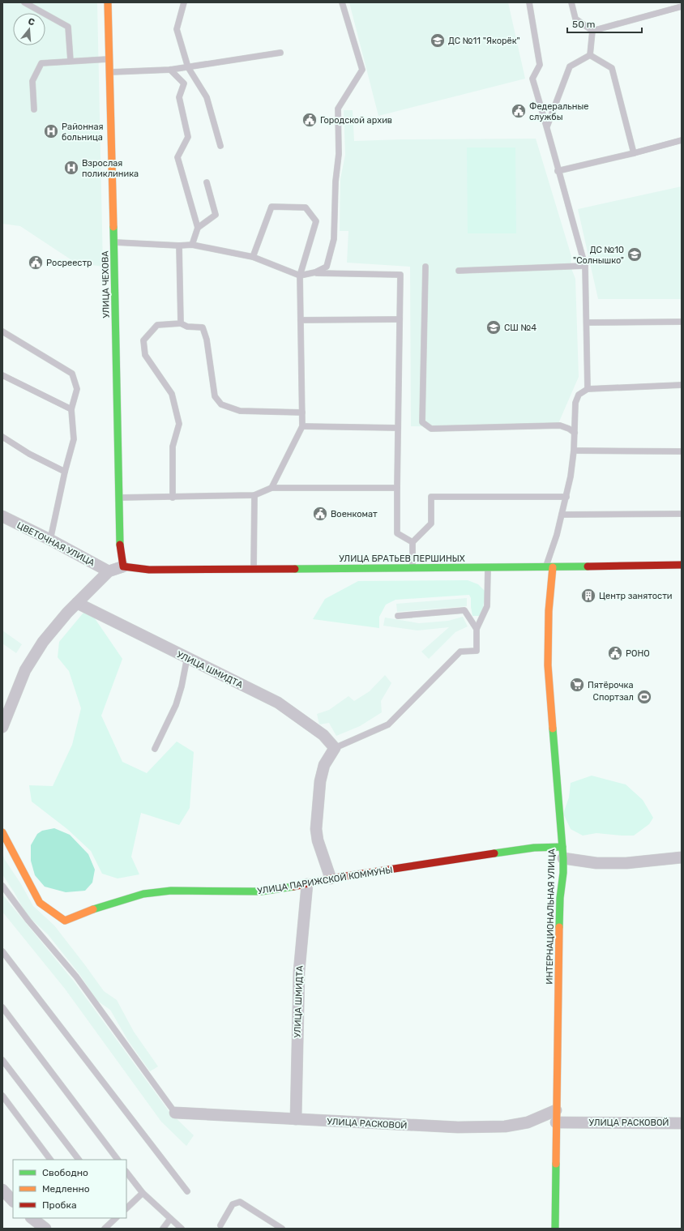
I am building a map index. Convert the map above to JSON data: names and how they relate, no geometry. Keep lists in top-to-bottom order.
{
  "streets": {
    "street": [
      "УЛИЦА ЧЕХОВА",
      "ЦВЕТОЧНАЯ УЛИЦА",
      "УЛИЦА БРАТЬЕВ ПЕРШИНЫХ",
      "УЛИЦА ШМИДТА",
      "УЛИЦА ПАРИЖСКОЙ КОММУНЫ",
      "ИНТЕРНАЦИОНАЛЬНАЯ УЛИЦА",
      "УЛИЦА РАСКОВОЙ"
    ]
  },
  "crossings": [
    ["УЛИЦА ЧЕХОВА", "УЛИЦА БРАТЬЕВ ПЕРШИНЫХ"],
    ["УЛИЦА БРАТЬЕВ ПЕРШИНЫХ", "ИНТЕРНАЦИОНАЛЬНАЯ УЛИЦА"],
    ["УЛИЦА ШМИДТА", "УЛИЦА ПАРИЖСКОЙ КОММУНЫ"],
    ["УЛИЦА ШМИДТА", "УЛИЦА РАСКОВОЙ"],
    ["УЛИЦА ПАРИЖСКОЙ КОММУНЫ", "ИНТЕРНАЦИОНАЛЬНАЯ УЛИЦА"],
    ["ИНТЕРНАЦИОНАЛЬНАЯ УЛИЦА", "УЛИЦА РАСКОВОЙ"]
  ],
  "places": {
    "school or university": ["ДС №11 \"Якорёк\"", "ДС №10 \"Солнышко\"", "СШ №4"],
    "public building": [
      "Федеральные службы",
      "Городской архив",
      "Росреестр",
      "Военкомат",
      "РОНО"
    ],
    "hospital": ["Районная больница", "Взрослая поликлиника"],
    "building": ["Центр занятости"],
    "supermarket": ["Пятёрочка"],
    "sports": ["Спортзал"]
  },
  "legend": ["Свободно", "Медленно", "Пробка"],
  "scale_bar": "50 m",
  "north": "top"
}
